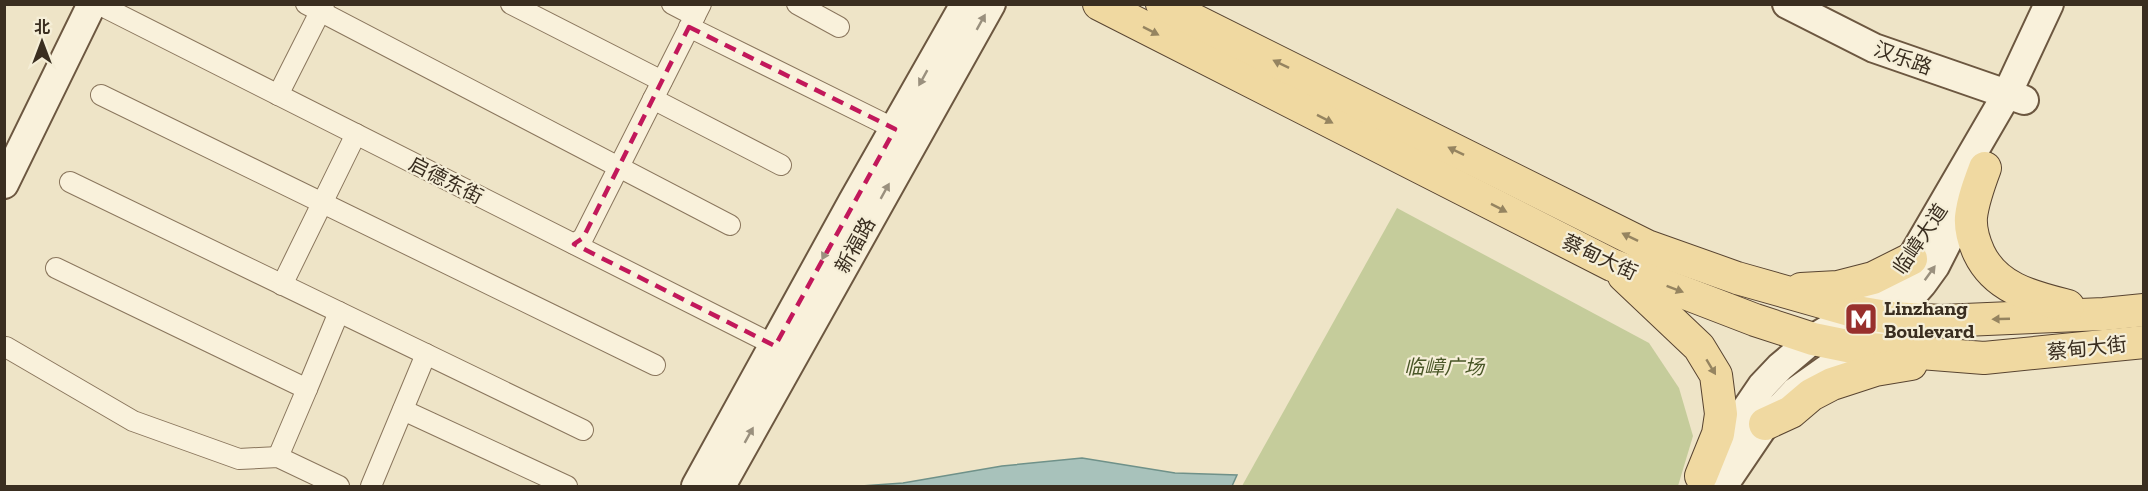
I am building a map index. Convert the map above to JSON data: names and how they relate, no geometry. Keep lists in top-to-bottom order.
{
  "streets": {
    "main road": ["蔡甸大街"],
    "street": [
      "汉乐路",
      "启德东街",
      "临嶂大道",
      "新福路"
    ]
  },
  "crossings": [
    ["汉乐路", "临嶂大道"],
    ["启德东街", "新福路"],
    ["临嶂大道", "蔡甸大街"]
  ],
  "parks": ["临嶂广场"],
  "places": {
    "metro station": ["Linzhang Boulevard"]
  },
  "north": "top"
}
